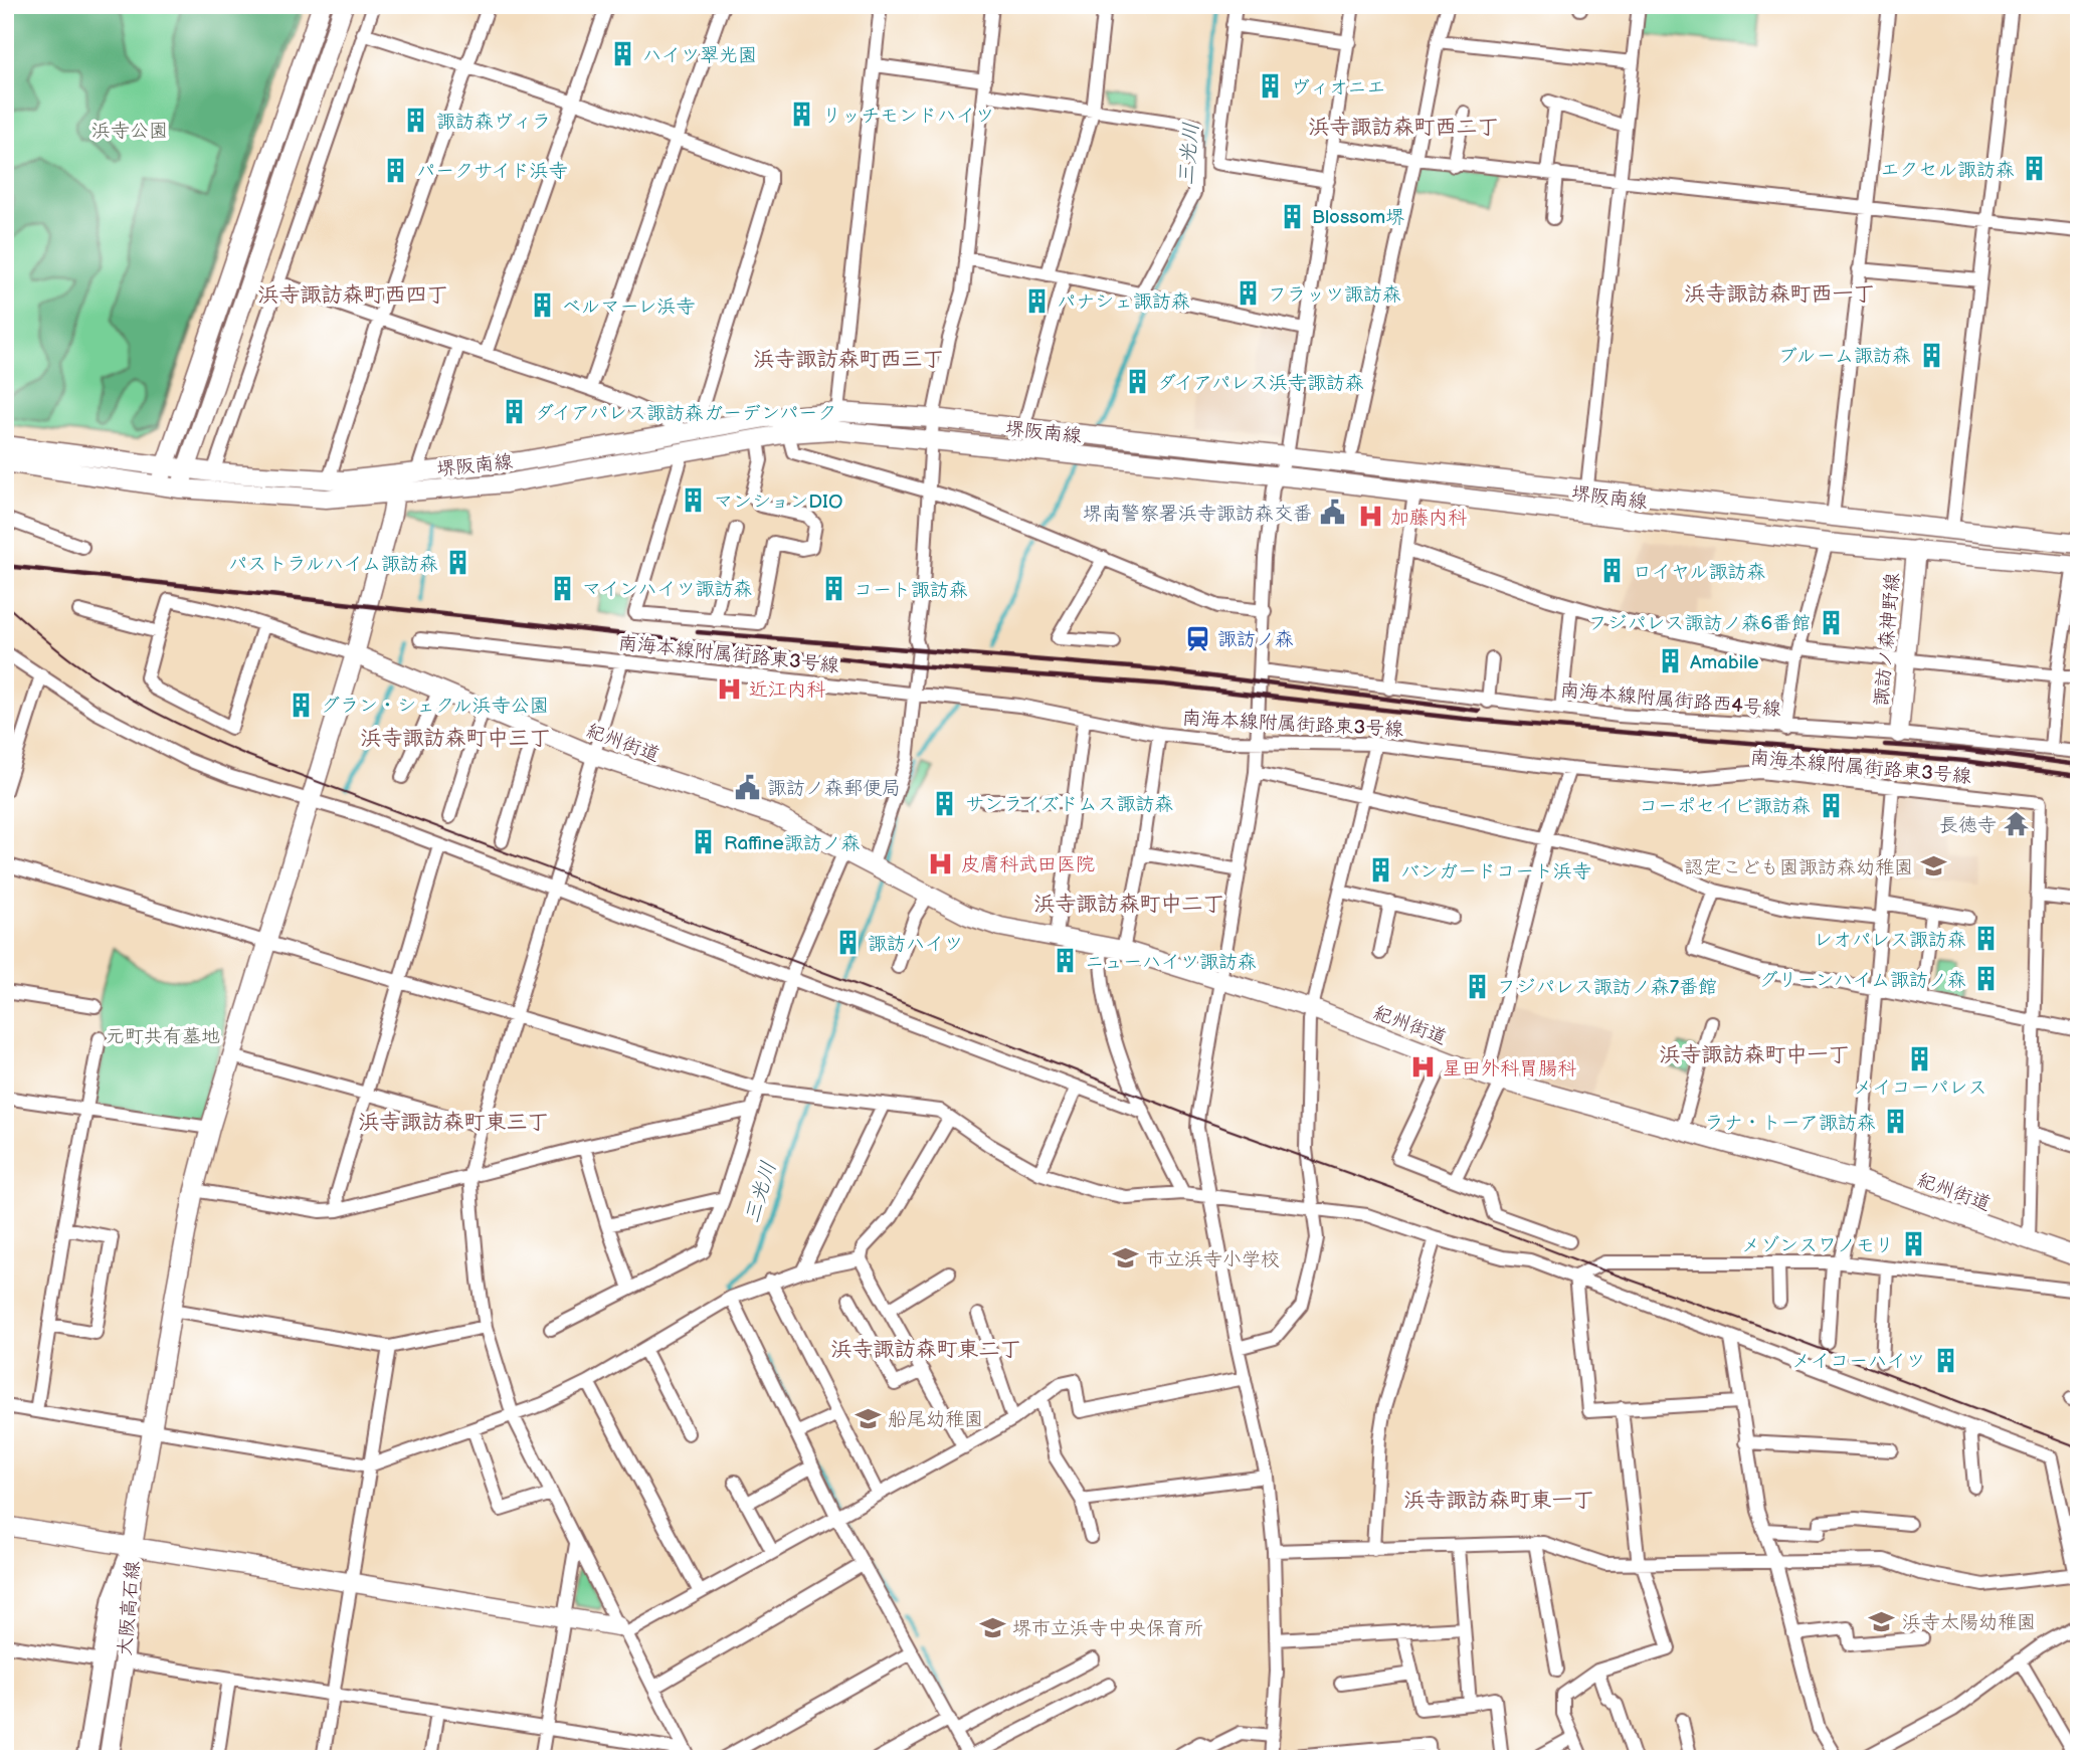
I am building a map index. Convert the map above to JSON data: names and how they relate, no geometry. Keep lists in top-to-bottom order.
{
  "streets": {
    "main road": ["大阪高石線"],
    "street": [
      "堺阪南線",
      "諏訪ノ森神野線",
      "南海本線附属街路東3号線",
      "南海本線附属街路西4号線",
      "紀州街道"
    ]
  },
  "crossings": [
    ["堺阪南線", "諏訪ノ森神野線"],
    ["諏訪ノ森神野線", "南海本線附属街路西4号線"]
  ],
  "districts": [
    "浜寺諏訪森町西二丁",
    "浜寺諏訪森町西一丁",
    "浜寺諏訪森町西四丁",
    "浜寺諏訪森町西三丁",
    "浜寺諏訪森町中三丁",
    "浜寺諏訪森町中二丁",
    "浜寺諏訪森町中一丁",
    "浜寺諏訪森町東三丁",
    "浜寺諏訪森町東二丁",
    "浜寺諏訪森町東一丁"
  ],
  "water": ["三光川"],
  "parks": ["浜寺公園", "元町共有墓地"],
  "places": {
    "building": [
      "ハイツ翠光園",
      "ヴィオニエ",
      "リッチモンドハイツ",
      "諏訪森ヴィラ",
      "エクセル諏訪森",
      "パークサイド浜寺",
      "Blossom堺",
      "フラッツ諏訪森",
      "パナシェ諏訪森",
      "ベルマーレ浜寺",
      "ブルーム諏訪森",
      "ダイアパレス浜寺諏訪森",
      "ダイアパレス諏訪森ガーデンパーク",
      "マンションDIO",
      "パストラルハイム諏訪森",
      "ロイヤル諏訪森",
      "マインハイツ諏訪森",
      "コート諏訪森",
      "フジパレス諏訪ノ森6番館",
      "Amabile",
      "グラン・シェクル浜寺公園",
      "サンライズドムス諏訪森",
      "コーポセイビ諏訪森",
      "Raffine諏訪ノ森",
      "バンガードコート浜寺",
      "レオパレス諏訪森",
      "諏訪ハイツ",
      "ニューハイツ諏訪森",
      "グリーンハイム諏訪ノ森",
      "フジパレス諏訪ノ森7番館",
      "メイコーパレス",
      "ラナ・トーア諏訪森",
      "メゾンスワノモリ",
      "メイコーハイツ"
    ],
    "public building": ["堺南警察署浜寺諏訪森交番", "諏訪ノ森郵便局"],
    "hospital": [
      "加藤内科",
      "近江内科",
      "皮膚科武田医院",
      "星田外科胃腸科"
    ],
    "station": ["諏訪ノ森"],
    "temple": ["長徳寺"],
    "school or university": [
      "認定こども園諏訪森幼稚園",
      "市立浜寺小学校",
      "船尾幼稚園",
      "浜寺太陽幼稚園",
      "堺市立浜寺中央保育所"
    ]
  }
}
